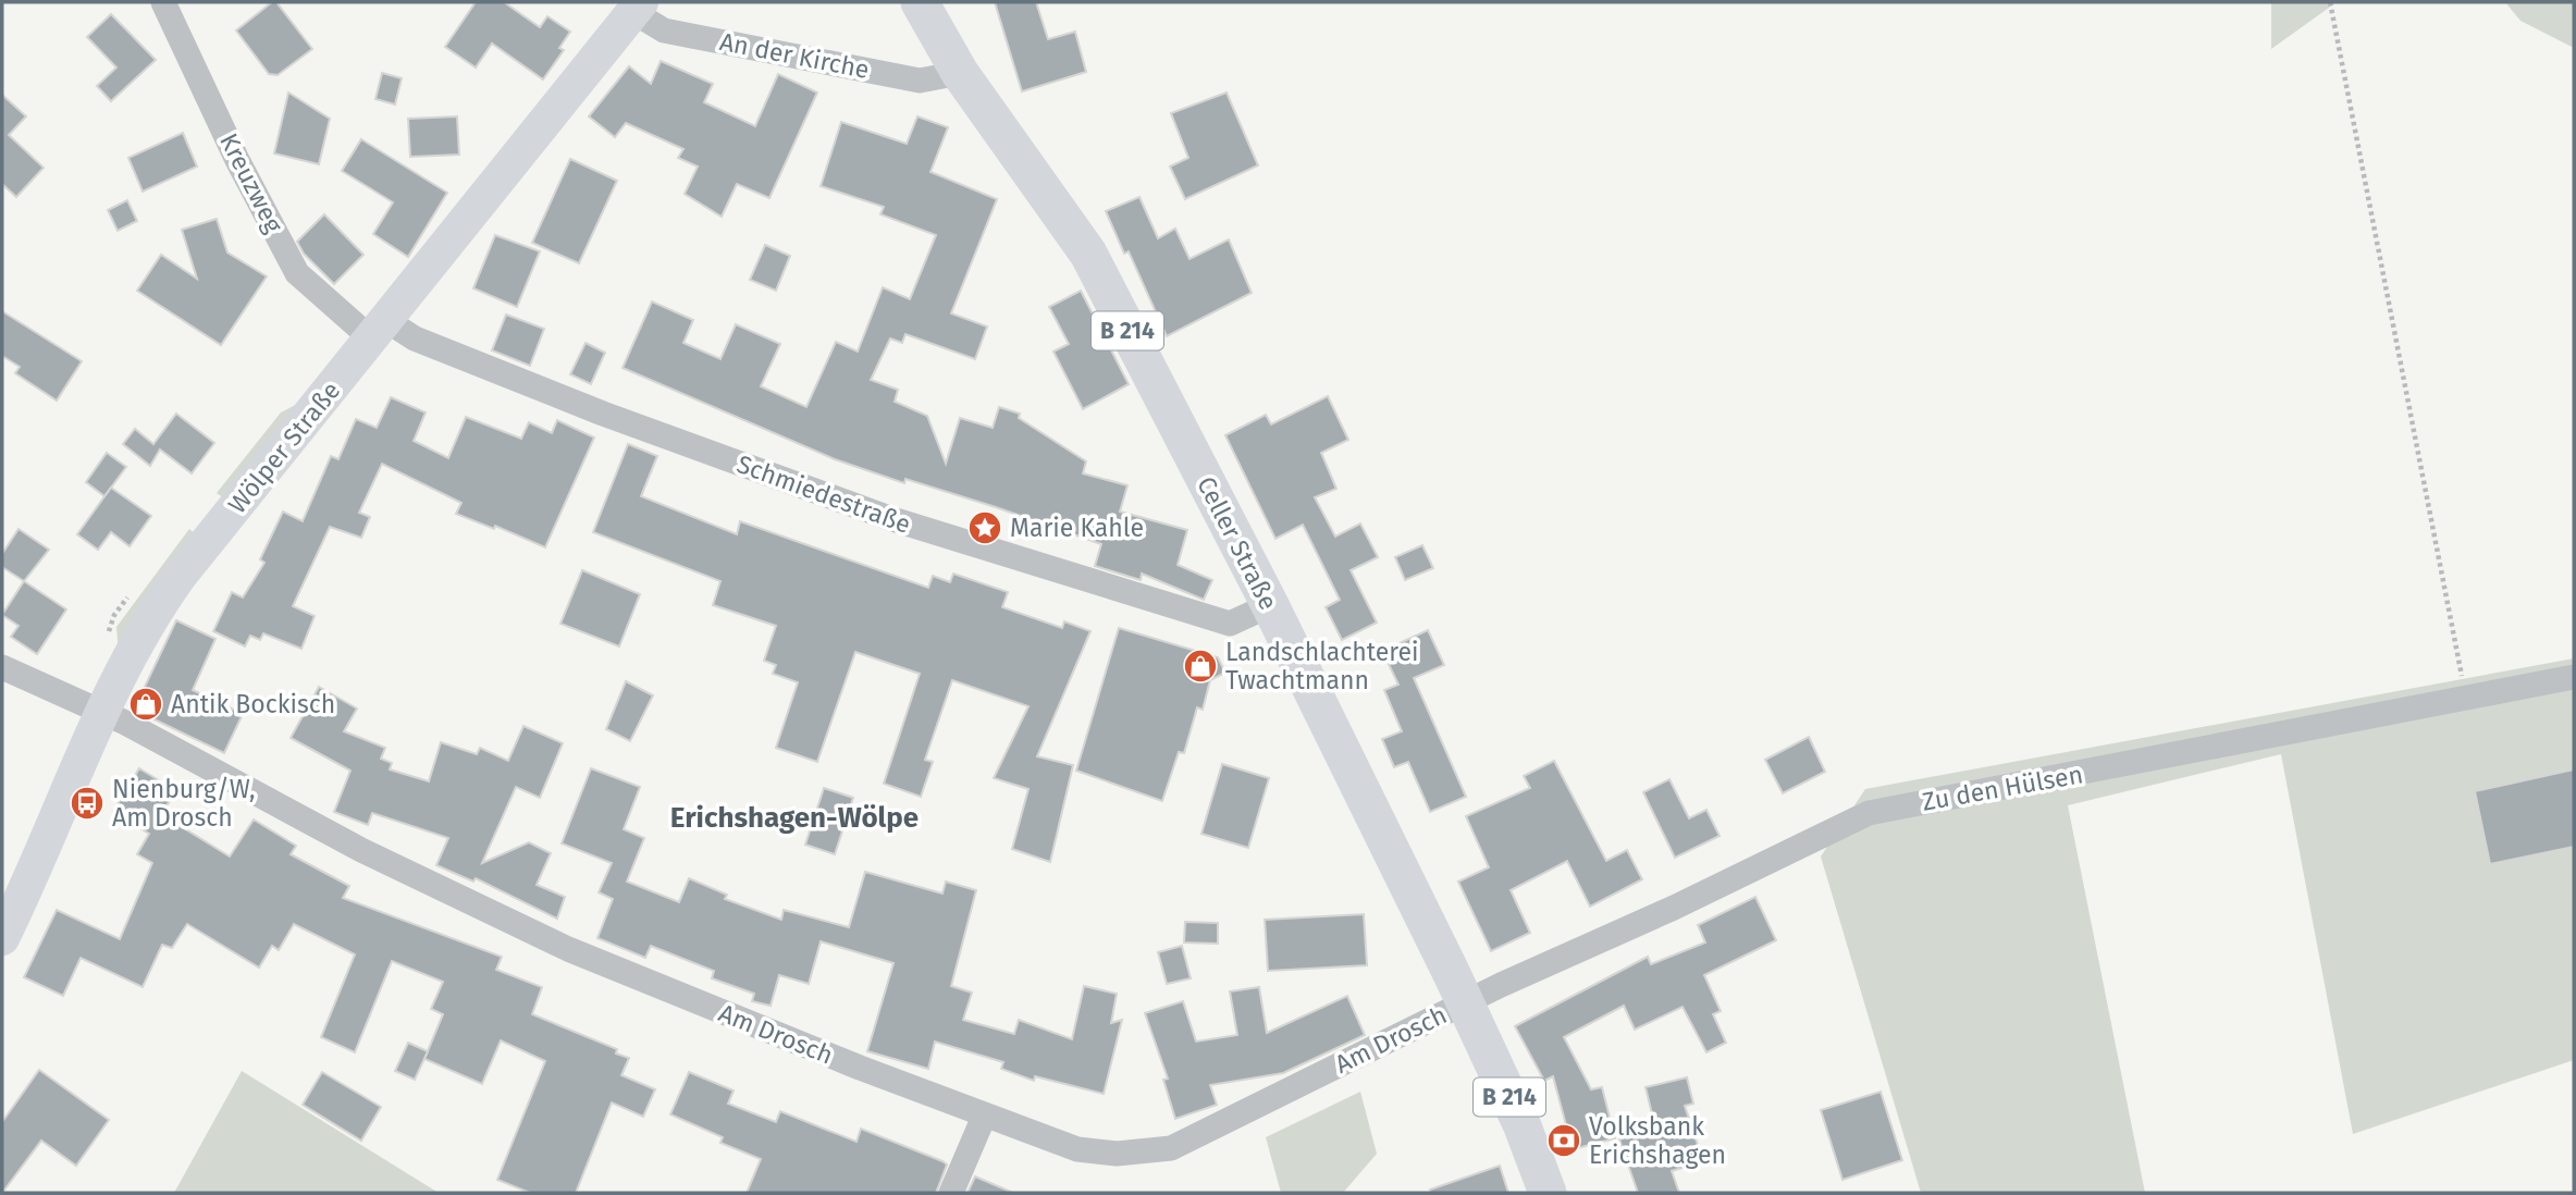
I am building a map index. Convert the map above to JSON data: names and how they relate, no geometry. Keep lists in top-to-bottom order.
{
  "streets": {
    "main road": ["B 214", "Celler Straße"],
    "street": [
      "An der Kirche",
      "Kreuzweg",
      "Wölper Straße",
      "Schmiedestraße",
      "Zu den Hülsen",
      "Am Drosch"
    ]
  },
  "crossings": [
    ["An der Kirche", "Wölper Straße"],
    ["An der Kirche", "Celler Straße"],
    ["Kreuzweg", "Wölper Straße"],
    ["Kreuzweg", "Schmiedestraße"],
    ["Wölper Straße", "Schmiedestraße"],
    ["Wölper Straße", "Am Drosch"],
    ["Schmiedestraße", "Celler Straße"],
    ["Celler Straße", "Zu den Hülsen"],
    ["Celler Straße", "Am Drosch"],
    ["Zu den Hülsen", "Am Drosch"]
  ],
  "districts": ["Erichshagen-Wölpe"],
  "places": {
    "place": ["Marie Kahle"],
    "shop": ["Landschlachterei Twachtmann", "Antik Bockisch"],
    "bus stop": ["Nienburg/W, Am Drosch"],
    "bank": ["Volksbank Erichshagen"]
  }
}
